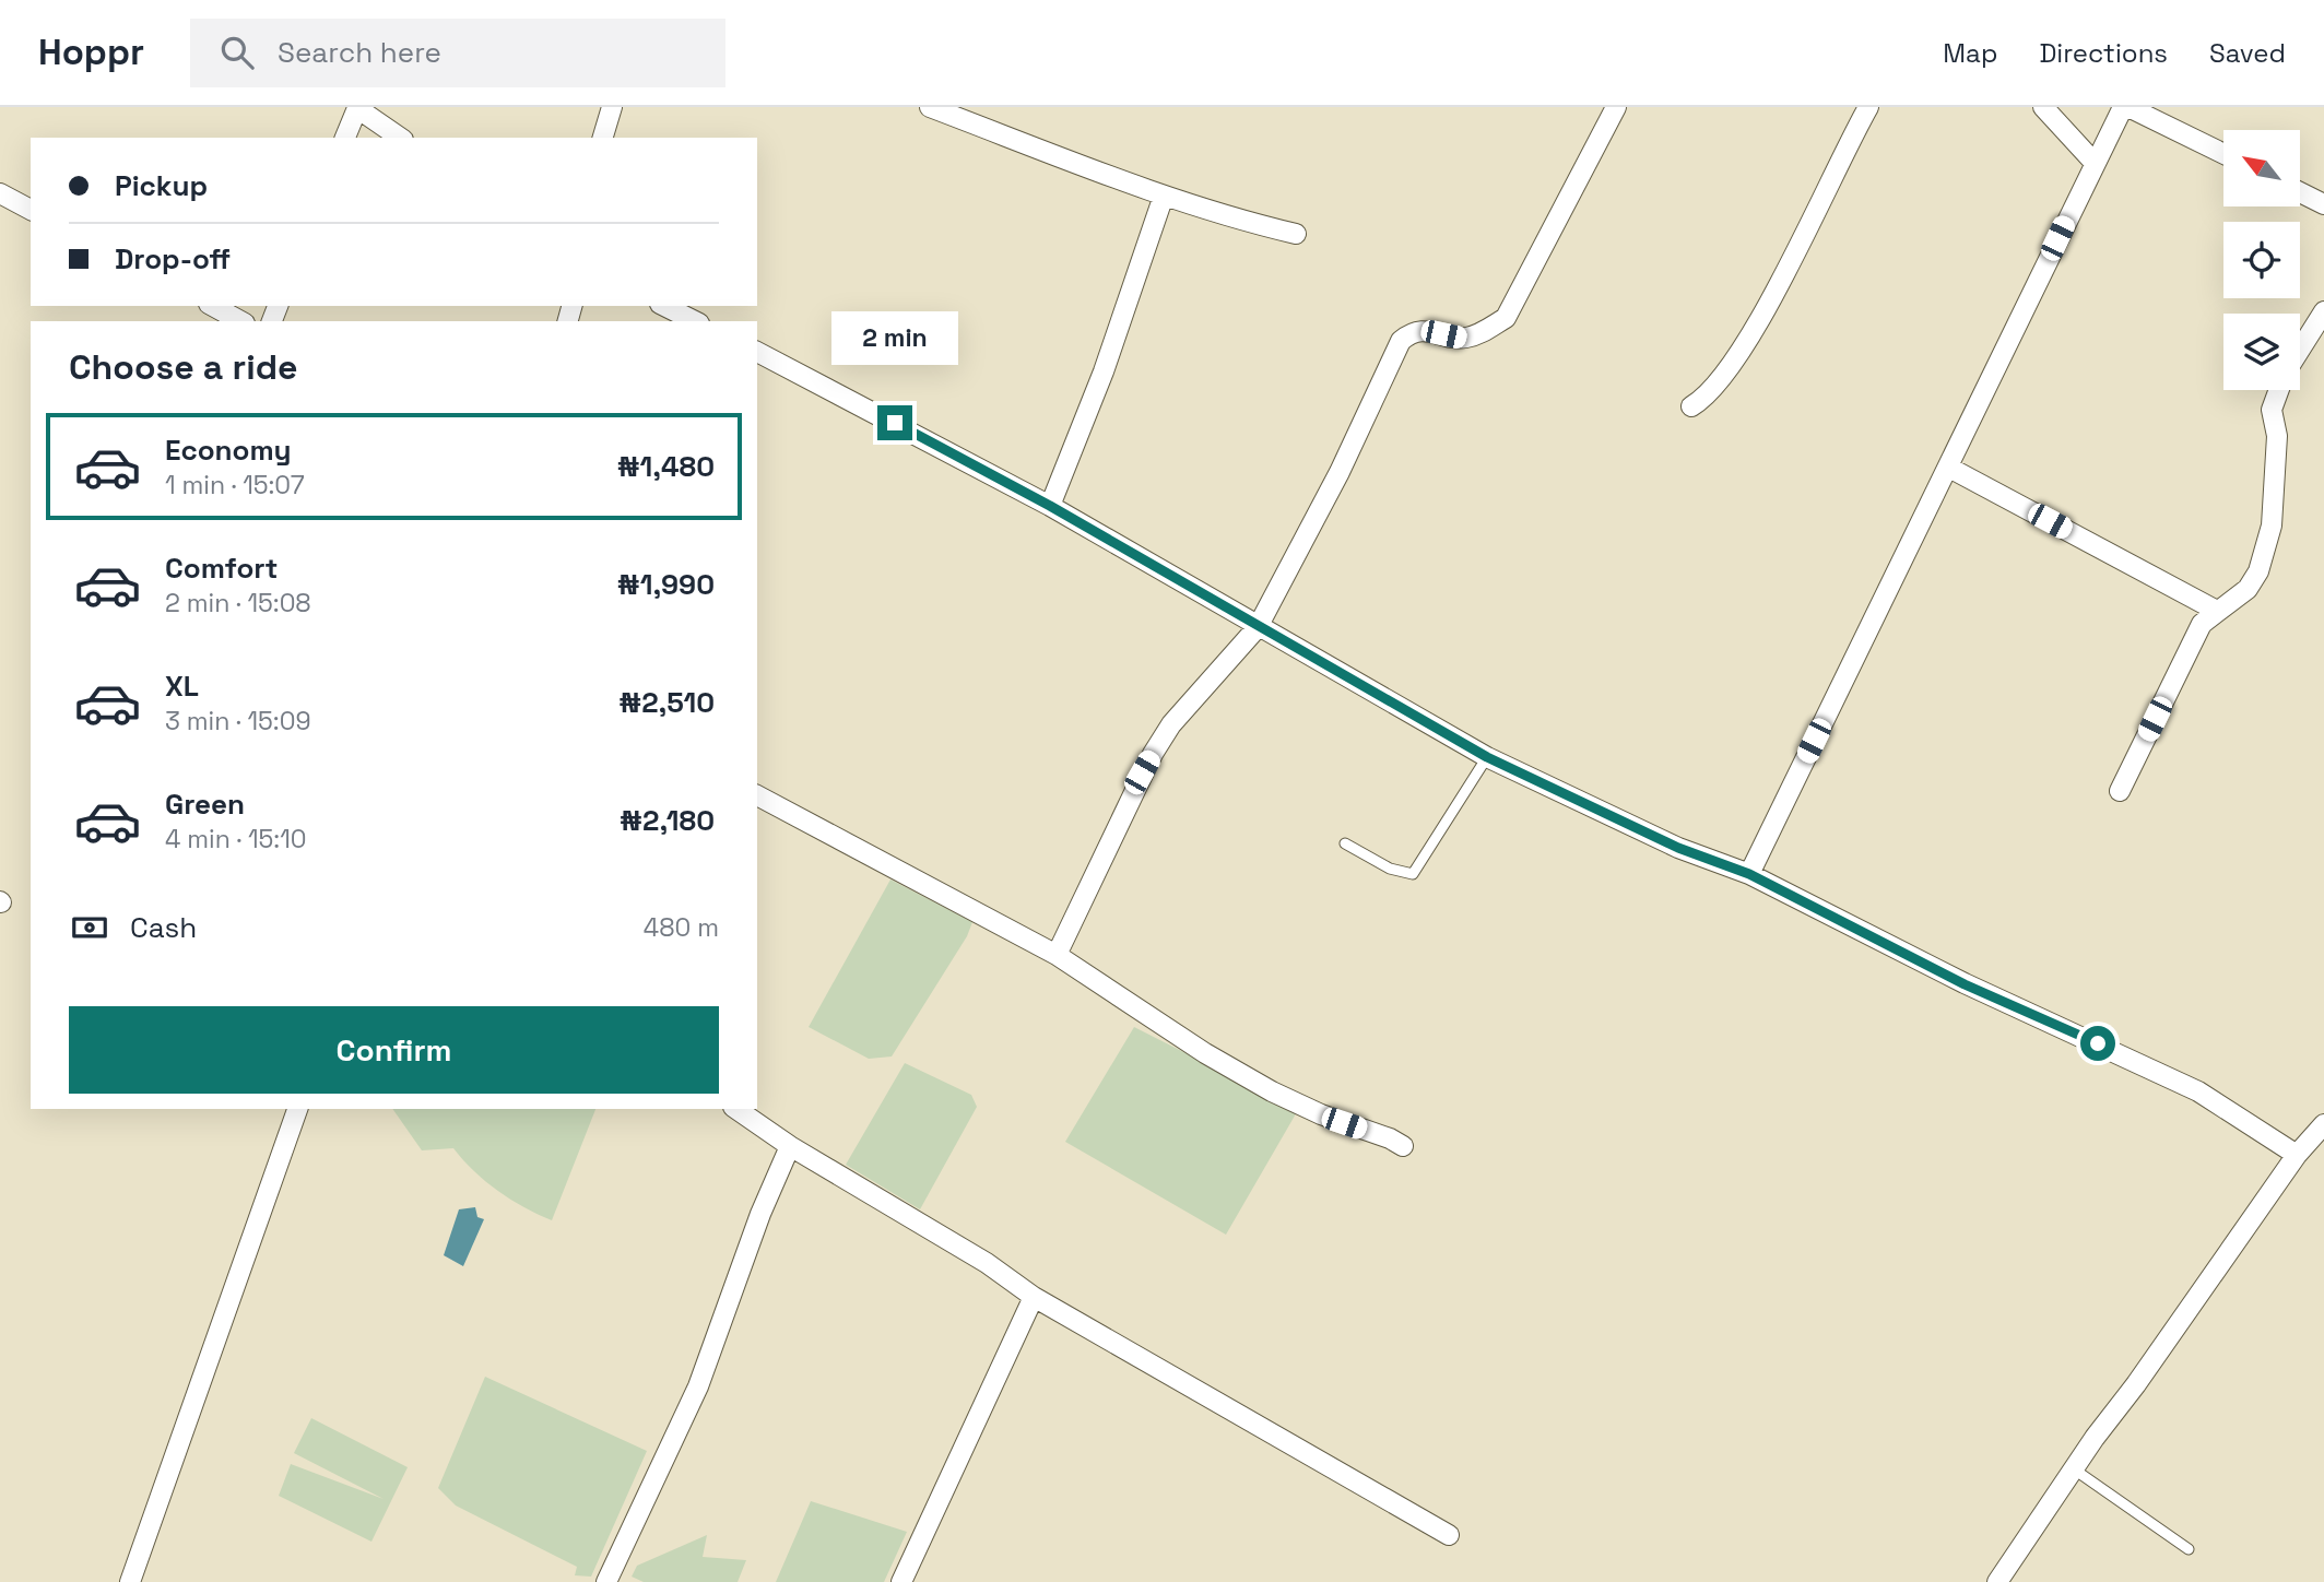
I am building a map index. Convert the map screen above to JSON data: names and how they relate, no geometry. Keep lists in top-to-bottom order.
{
  "north": "top left",
  "page": {
    "header": "Hoppr",
    "search": "Search here",
    "nav": ["Map", "Directions", "Saved"],
    "banner": ["Pickup", "Drop-off"],
    "bubble": "2 min",
    "heading": "Choose a ride",
    "list": [
      {
        "name": "Economy",
        "note": "1 min · 15:07",
        "value": "₦1,480"
      },
      {
        "name": "Comfort",
        "note": "2 min · 15:08",
        "value": "₦1,990"
      },
      {
        "name": "XL",
        "note": "3 min · 15:09",
        "value": "₦2,510"
      },
      {
        "name": "Green",
        "note": "4 min · 15:10",
        "value": "₦2,180"
      }
    ],
    "pay": ["Cash", "480 m"],
    "buttons": "Confirm"
  }
}
